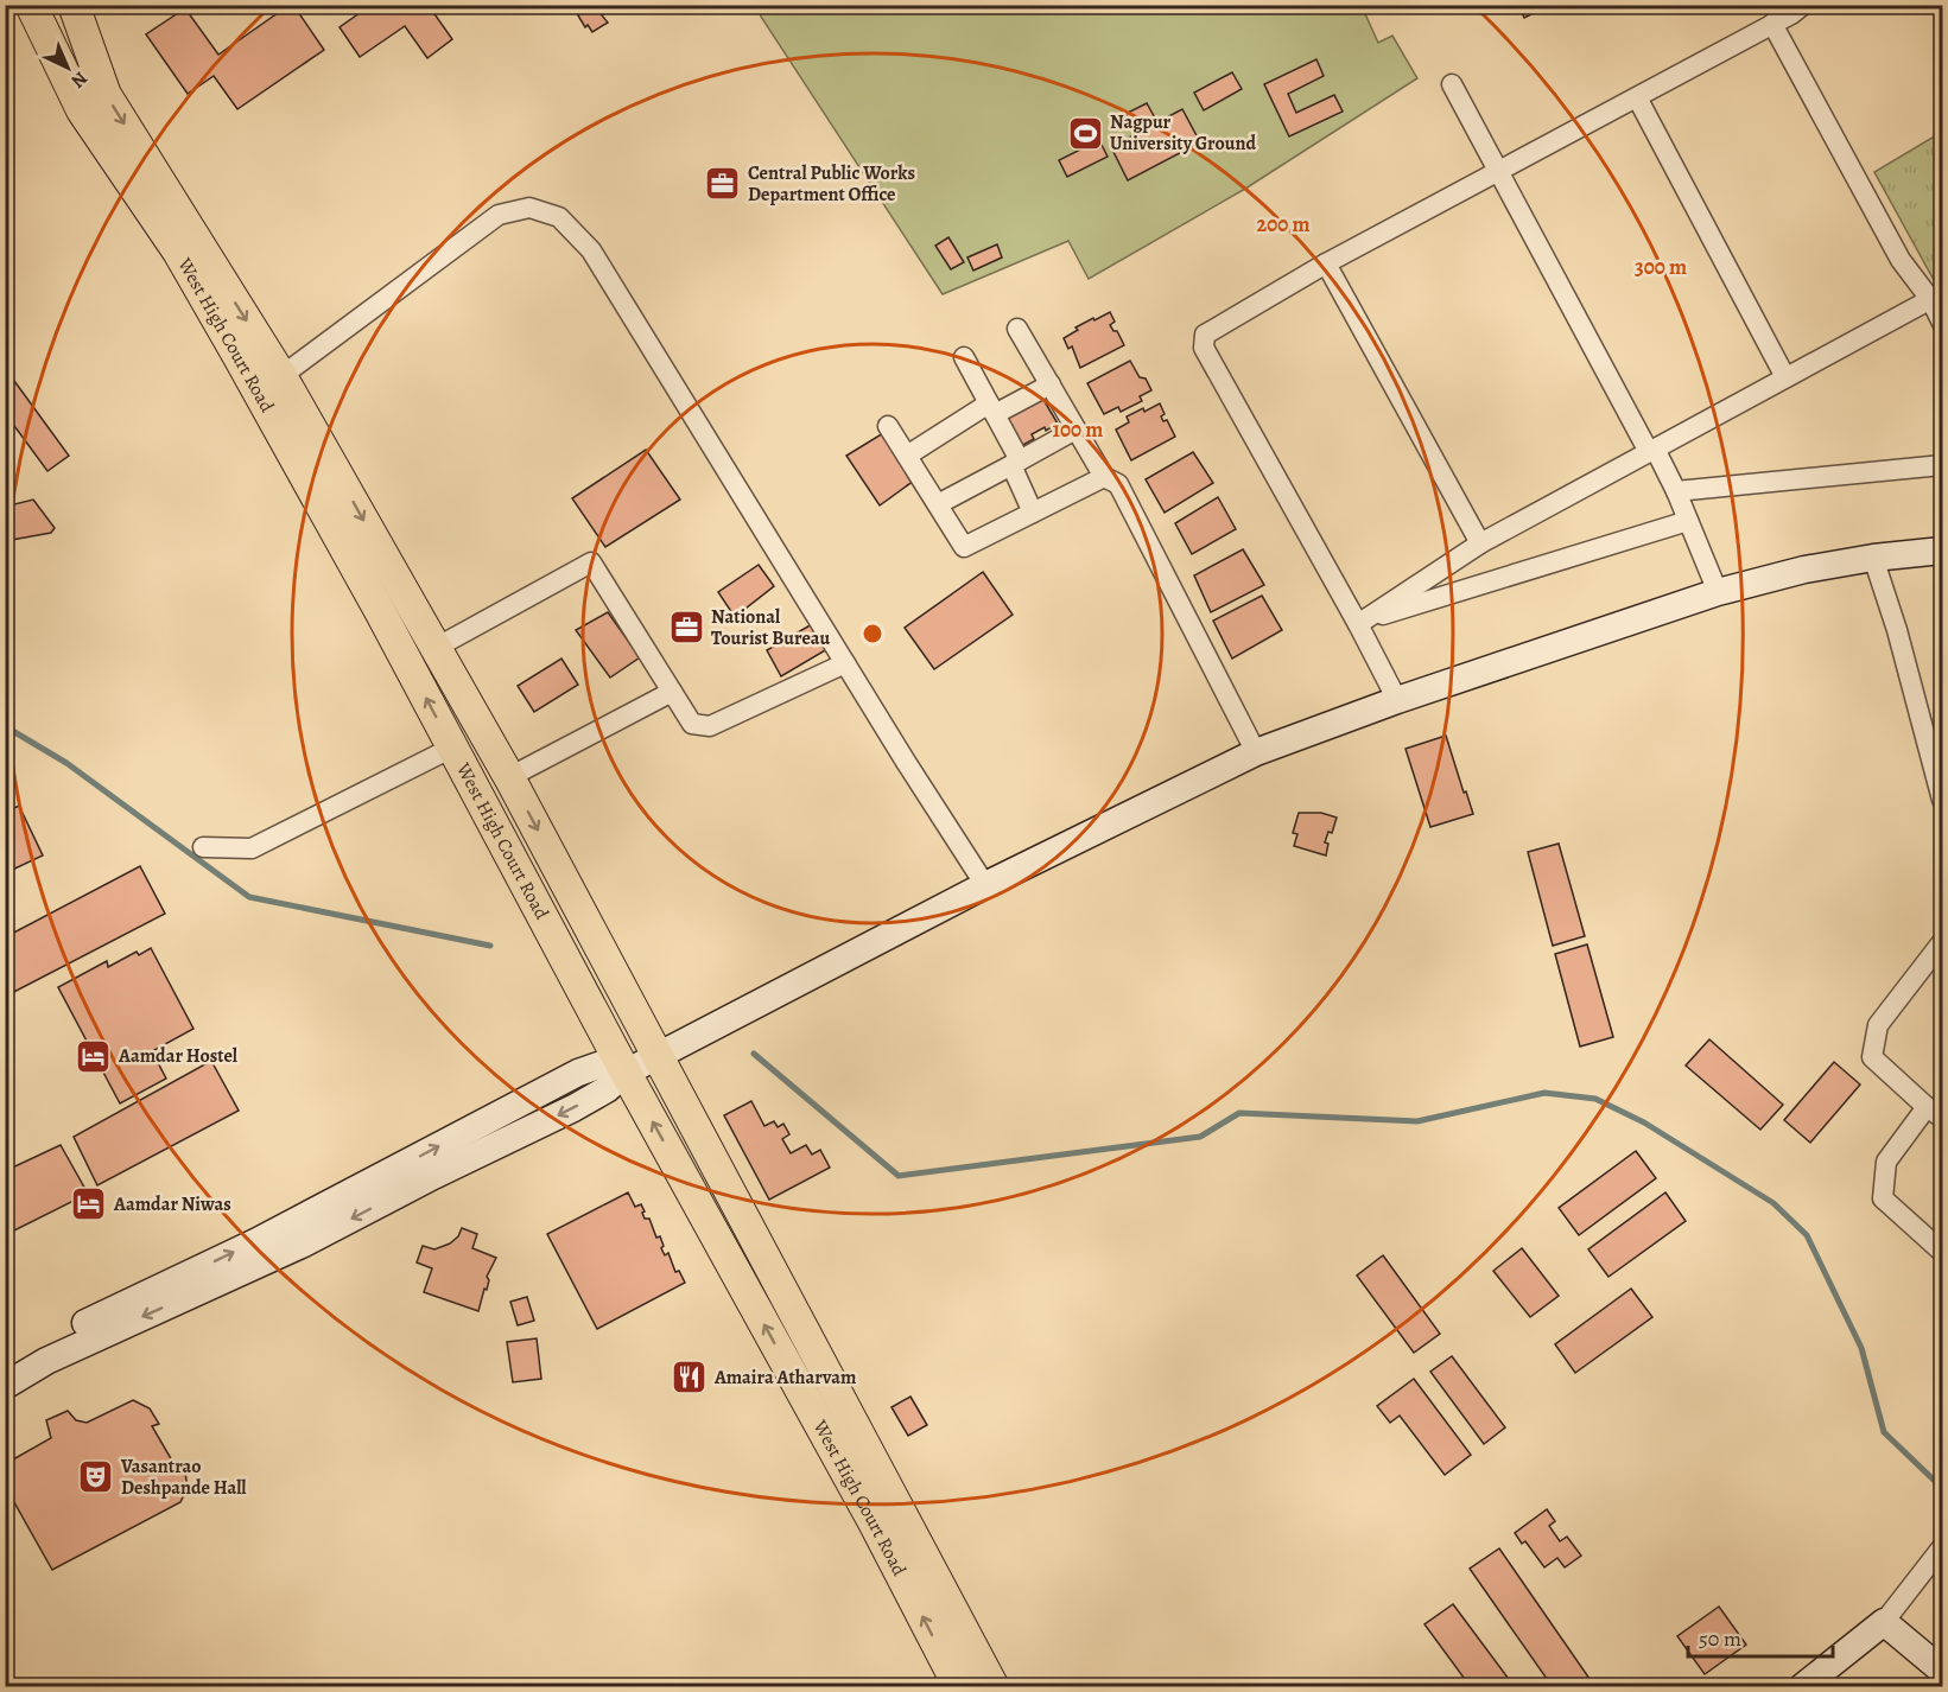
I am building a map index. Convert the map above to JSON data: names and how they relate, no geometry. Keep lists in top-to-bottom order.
{
  "streets": {
    "main road": ["West High Court Road"]
  },
  "places": {
    "sports": ["Nagpur University Ground"],
    "office": ["Central Public Works Department Office", "National Tourist Bureau"],
    "hotel": ["Aamdar Hostel", "Aamdar Niwas"],
    "restaurant": ["Amaira Atharvam"],
    "theatre": ["Vasantrao Deshpande Hall"]
  },
  "scale_bar": "50 m",
  "north": "bottom right",
  "rings": ["200 m", "300 m", "100 m"]
}
